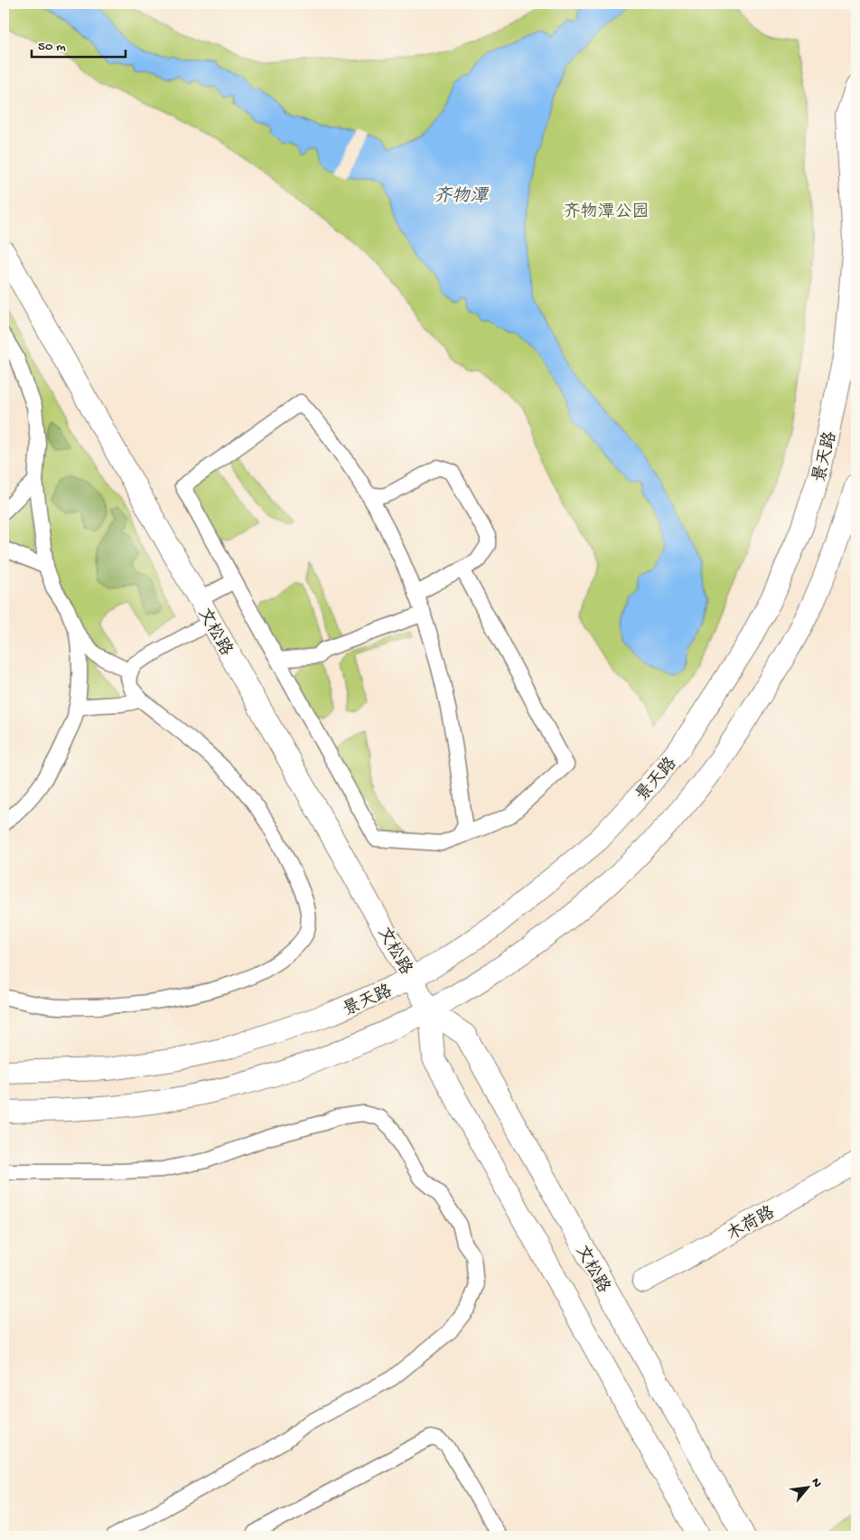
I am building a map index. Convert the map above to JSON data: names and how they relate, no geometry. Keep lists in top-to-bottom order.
{
  "streets": {
    "street": ["景天路", "文松路", "木荷路"]
  },
  "crossings": [
    ["景天路", "文松路"]
  ],
  "water": ["齐物潭"],
  "parks": ["齐物潭公园"],
  "scale_bar": "50 m",
  "north": "top right"
}
